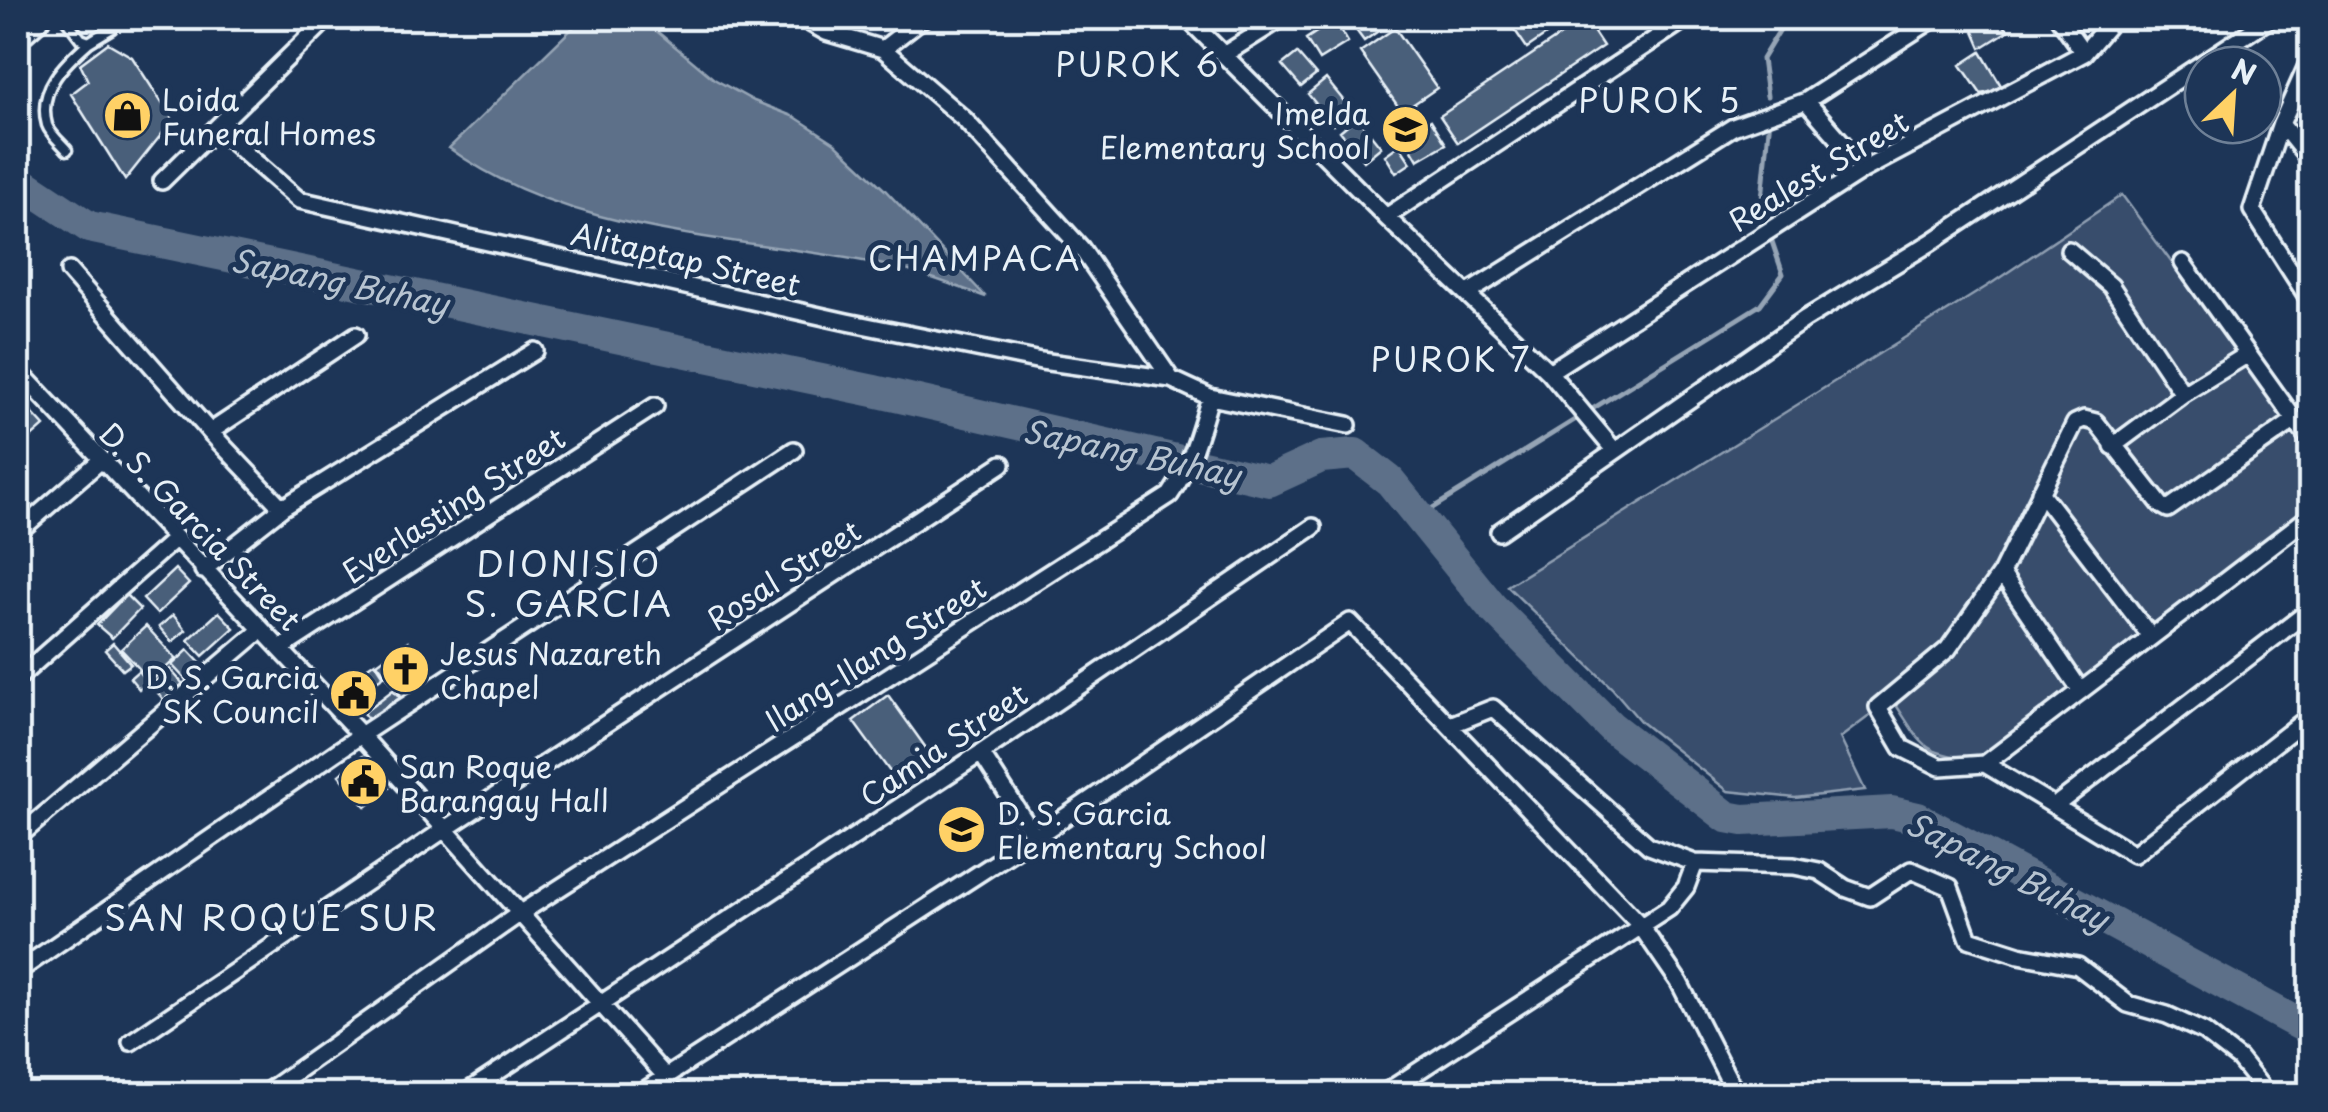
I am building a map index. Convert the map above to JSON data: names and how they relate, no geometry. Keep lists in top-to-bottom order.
{
  "streets": {
    "street": [
      "Realest Street",
      "Alitaptap Street",
      "Everlasting Street",
      "D. S. Garcia Street",
      "Rosal Street",
      "Ilang-Ilang Street",
      "Camia Street"
    ]
  },
  "crossings": [
    ["Alitaptap Street", "Ilang-Ilang Street"],
    ["Everlasting Street", "D. S. Garcia Street"],
    ["D. S. Garcia Street", "Rosal Street"],
    ["D. S. Garcia Street", "Ilang-Ilang Street"],
    ["D. S. Garcia Street", "Camia Street"]
  ],
  "districts": [
    "PUROK 6",
    "PUROK 5",
    "CHAMPACA",
    "PUROK 7",
    "DIONISIO S. GARCIA",
    "SAN ROQUE SUR"
  ],
  "water": ["Sapang Buhay"],
  "places": {
    "shop": ["Loida Funeral Homes"],
    "school or university": ["Imelda Elementary School", "D. S. Garcia Elementary School"],
    "church": ["Jesus Nazareth Chapel"],
    "public building": ["D. S. Garcia SK Council", "San Roque Barangay Hall"]
  },
  "north": "top right"
}
